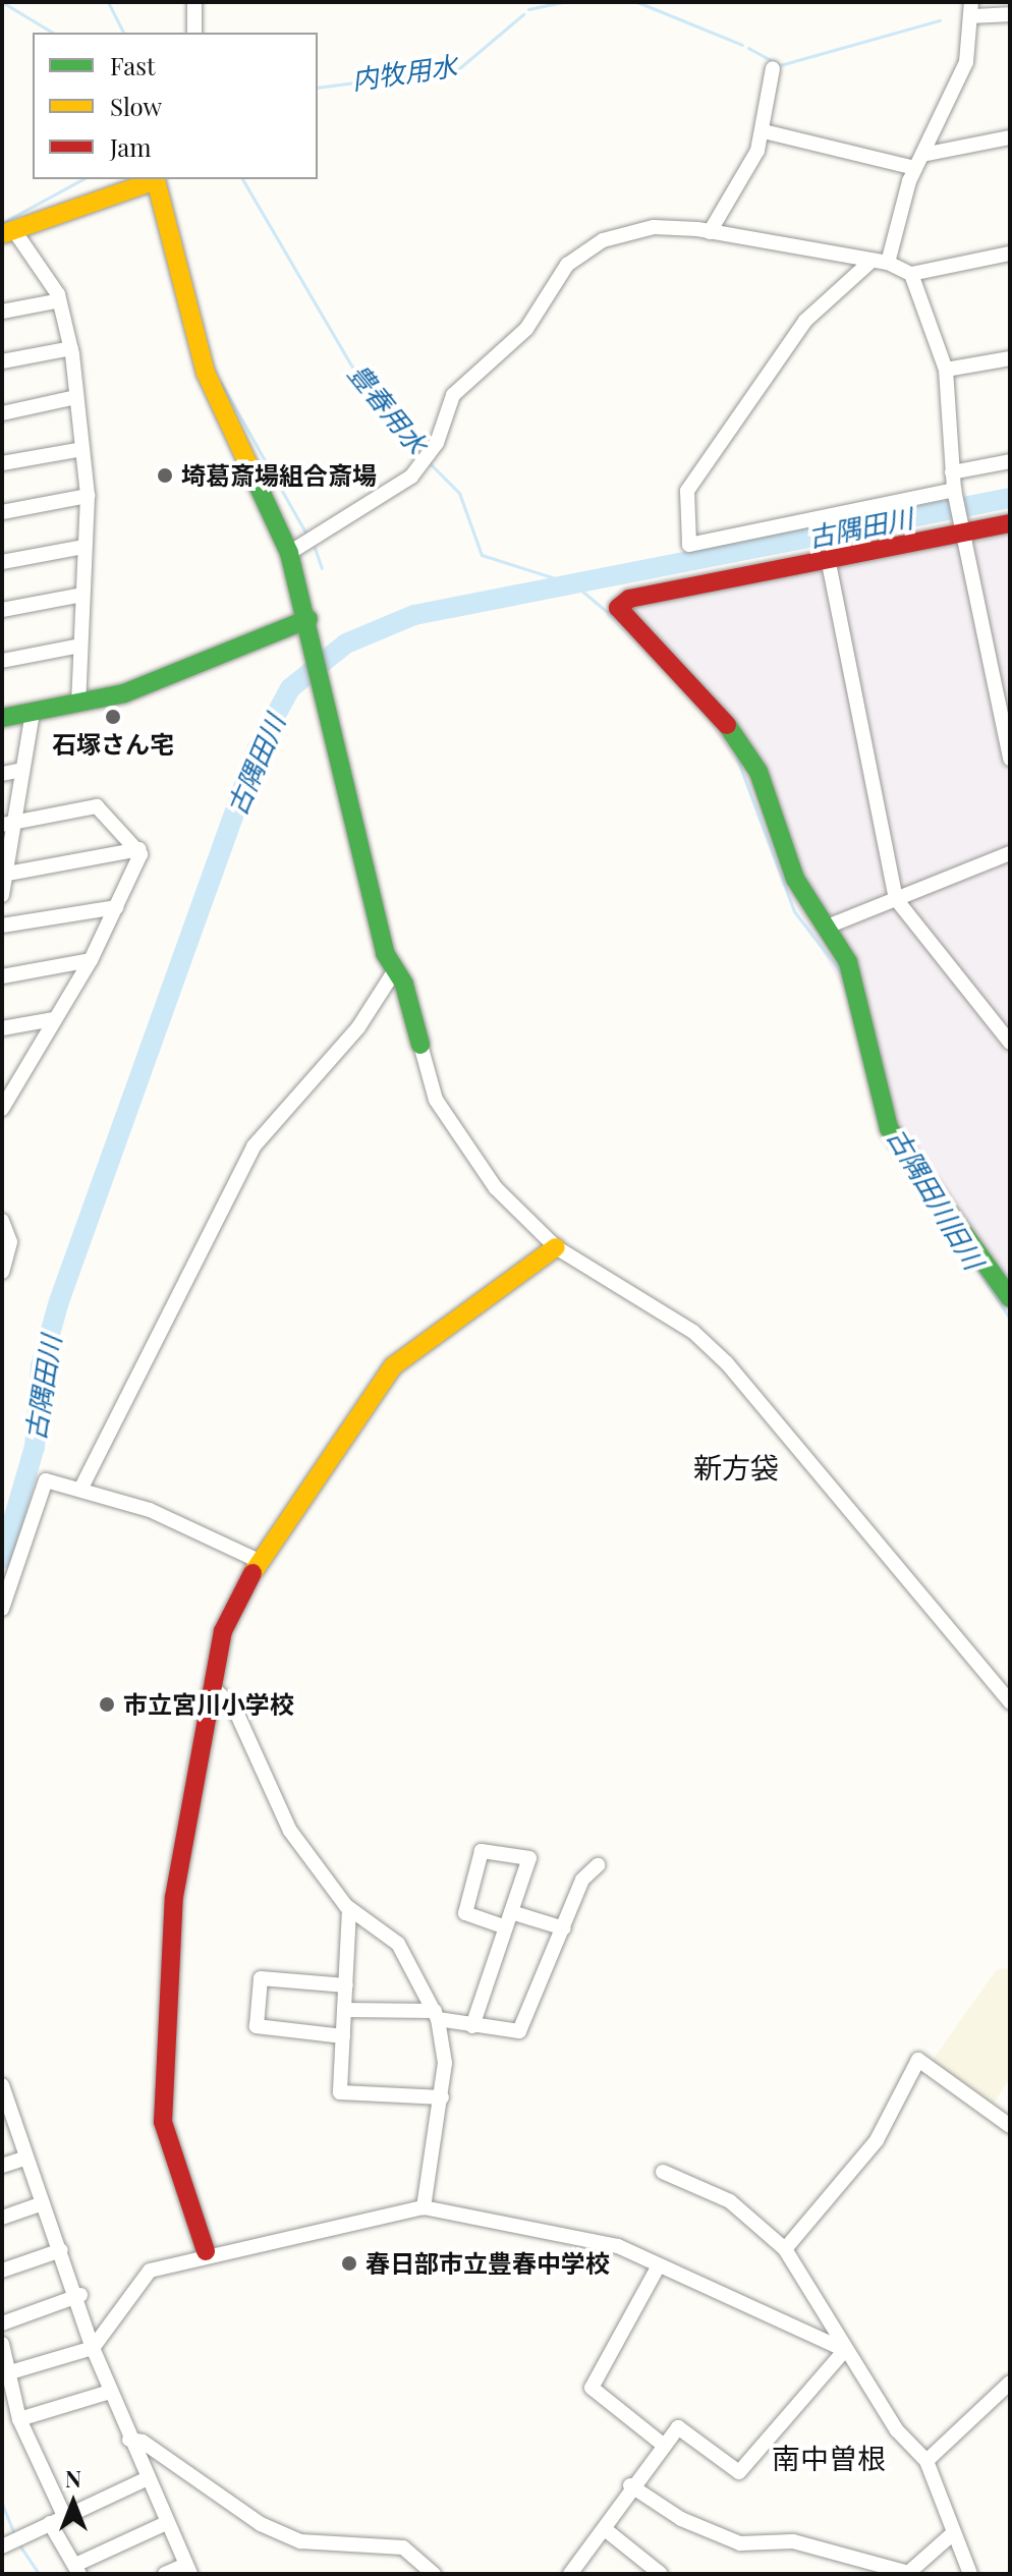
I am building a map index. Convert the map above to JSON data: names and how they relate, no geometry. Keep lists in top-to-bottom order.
{
  "districts": ["新方袋", "南中曽根"],
  "water": [
    "内牧用水",
    "豊春用水",
    "古隅田川",
    "古隅田川旧川"
  ],
  "places": [
    "埼葛斎場組合斎場",
    "石塚さん宅",
    "市立宮川小学校",
    "春日部市立豊春中学校"
  ],
  "legend": ["Fast", "Slow", "Jam"],
  "north": "top"
}
